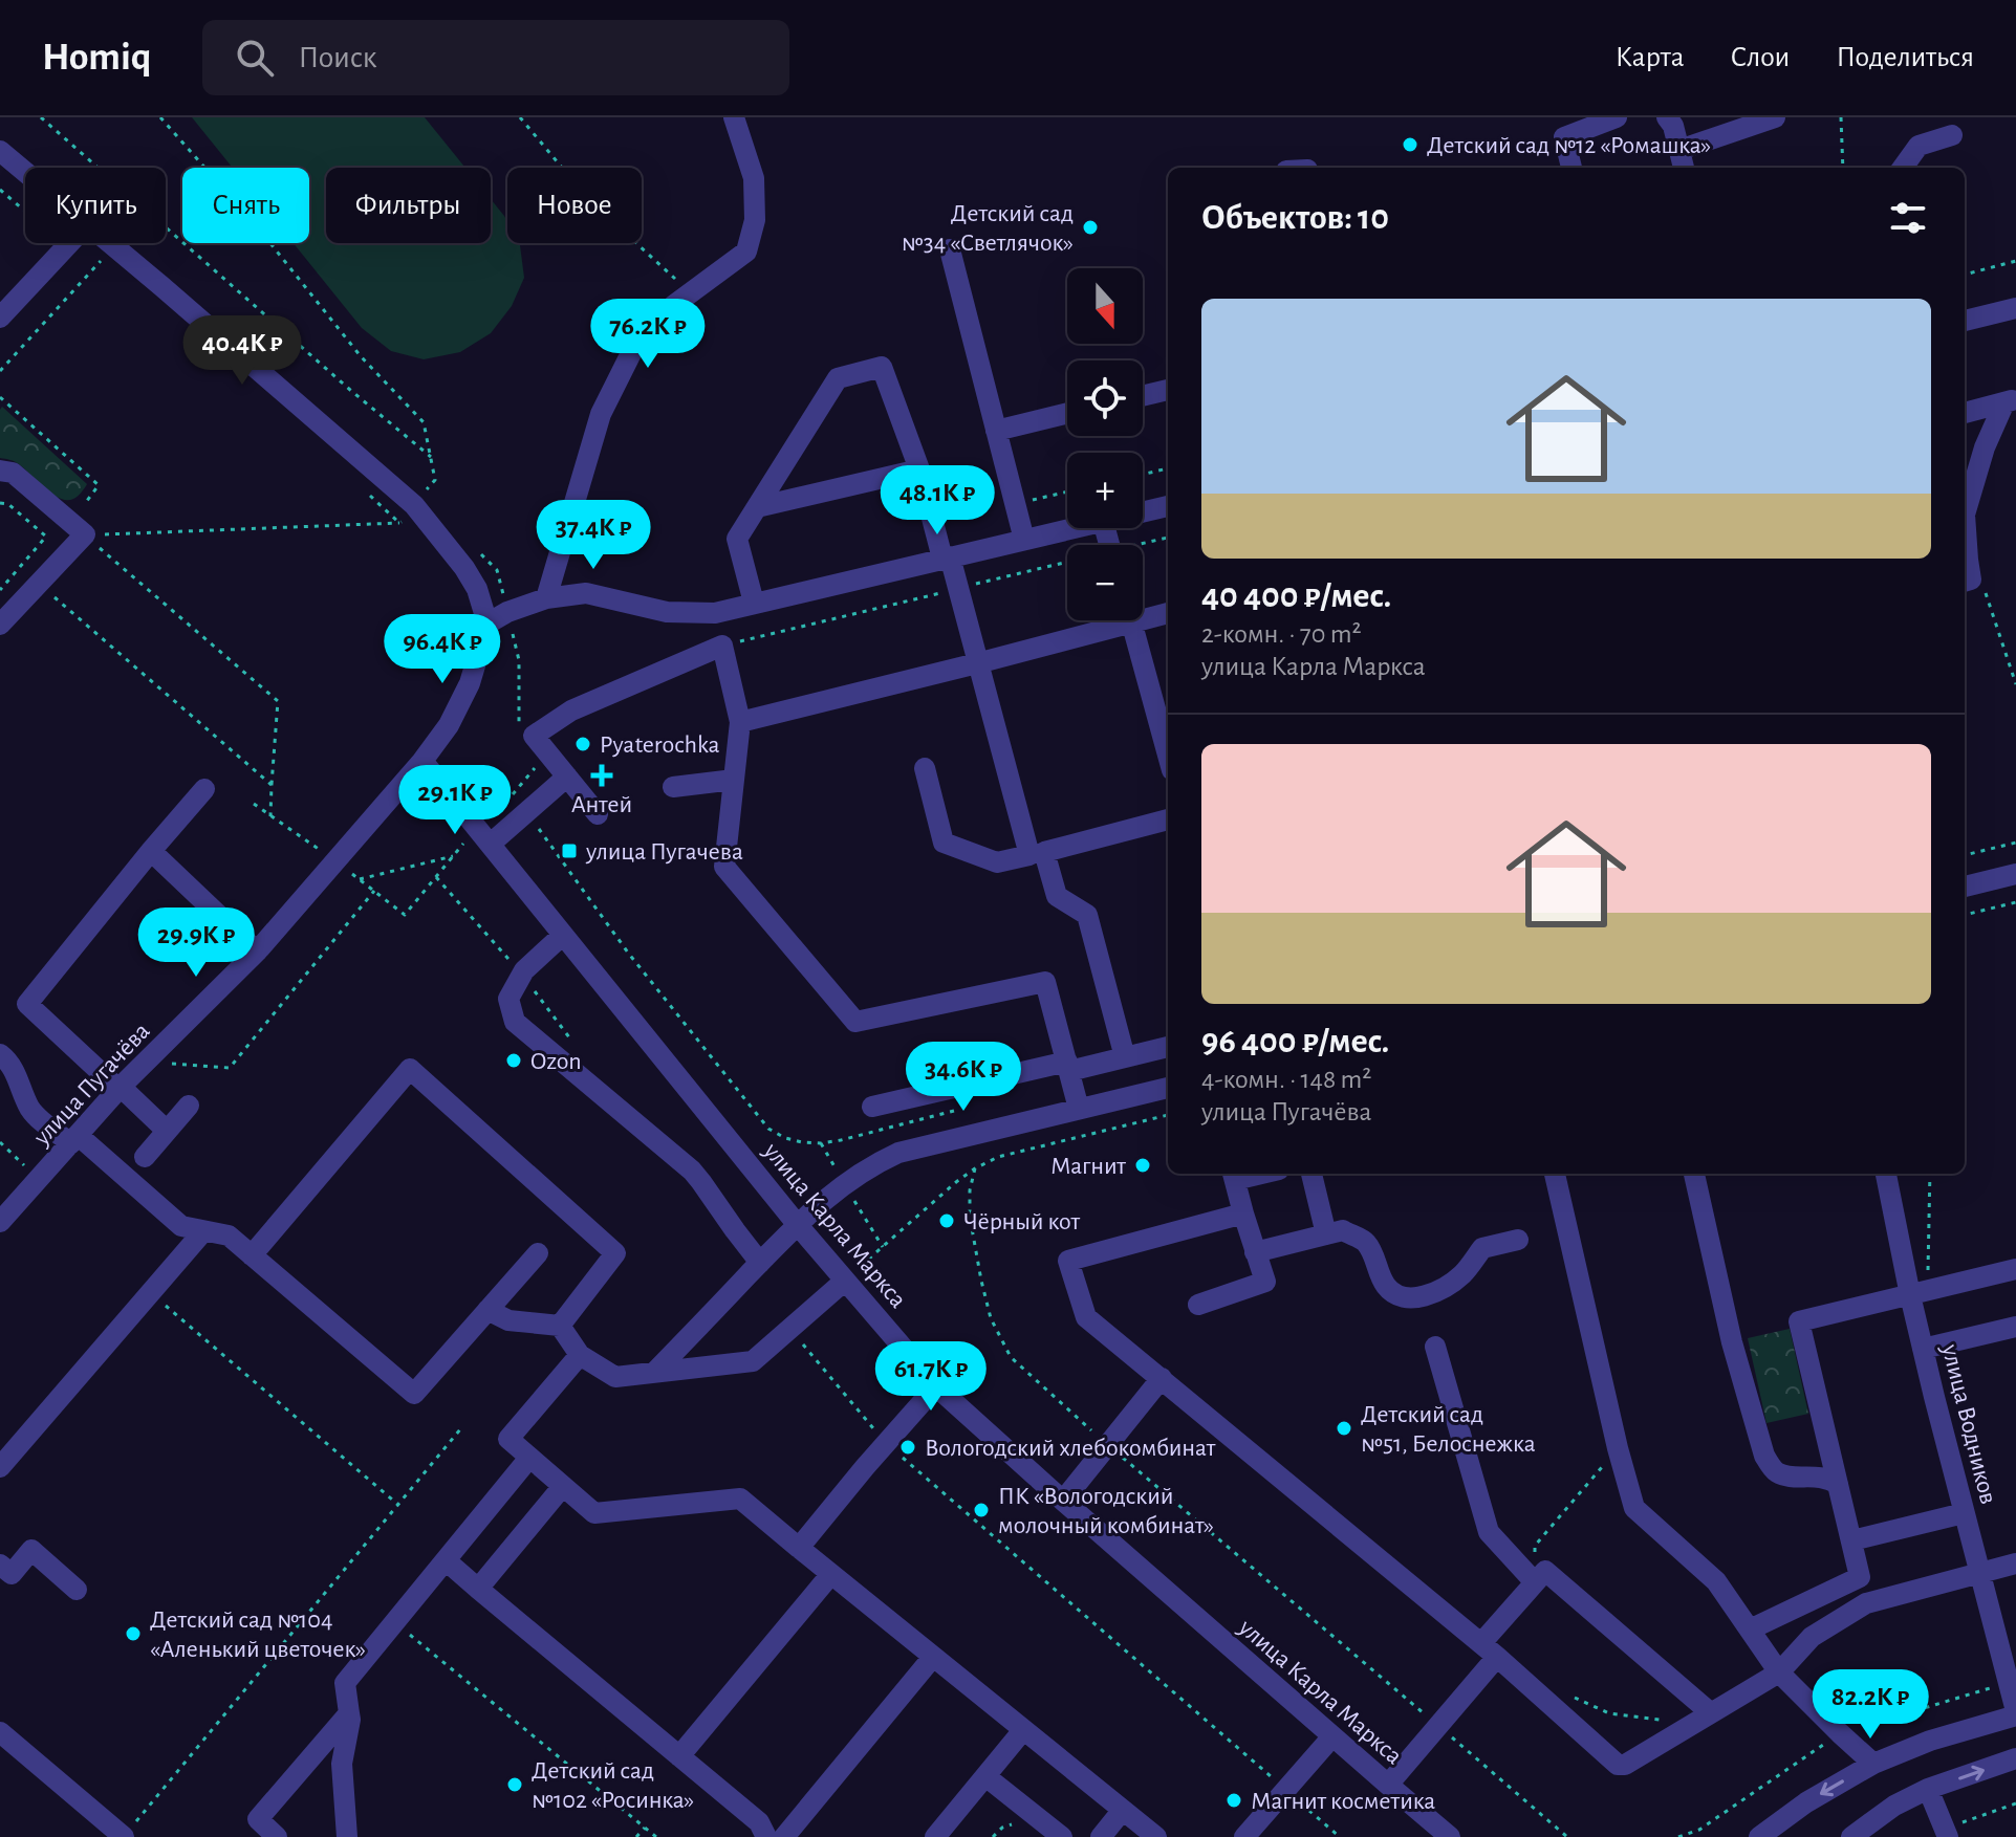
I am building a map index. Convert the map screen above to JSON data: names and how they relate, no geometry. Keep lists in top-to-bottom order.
{
  "streets": {
    "street": ["улица Пугачёва", "улица Карла Маркса", "улица Водников"]
  },
  "crossings": [
    ["улица Пугачёва", "улица Карла Маркса"]
  ],
  "places": {
    "other": [
      "Детский сад №12 «Ромашка»",
      "Детский сад №34 «Светлячок»",
      "Pyaterochka",
      "Ozon",
      "Магнит",
      "Чёрный кот",
      "Детский сад №51, Белоснежка",
      "Вологодский хлебокомбинат",
      "ПК «Вологодский молочный комбинат»",
      "Детский сад №104 «Аленький цветочек»",
      "Детский сад №102 «Росинка»",
      "Магнит косметика"
    ],
    "health": ["Антей"],
    "transit": ["улица Пугачева"]
  },
  "north": "bottom",
  "page": {
    "header": "Homiq",
    "search": "Поиск",
    "nav": ["Карта", "Слои", "Поделиться"],
    "chip": [
      "Купить",
      "Снять",
      "Фильтры",
      "Новое"
    ],
    "heading": "Объектов: 10",
    "map_buttons": ["+", "−"],
    "list": [
      {
        "name": "40 400 ₽/мес.",
        "note": "2-комн. · 70 m² · улица Карла Маркса"
      },
      {
        "name": "96 400 ₽/мес.",
        "note": "4-комн. · 148 m² · улица Пугачёва"
      }
    ],
    "price": [
      "76.2K ₽",
      "40.4K ₽",
      "48.1K ₽",
      "37.4K ₽",
      "96.4K ₽",
      "29.1K ₽",
      "29.9K ₽",
      "34.6K ₽",
      "61.7K ₽",
      "82.2K ₽"
    ]
  }
}
